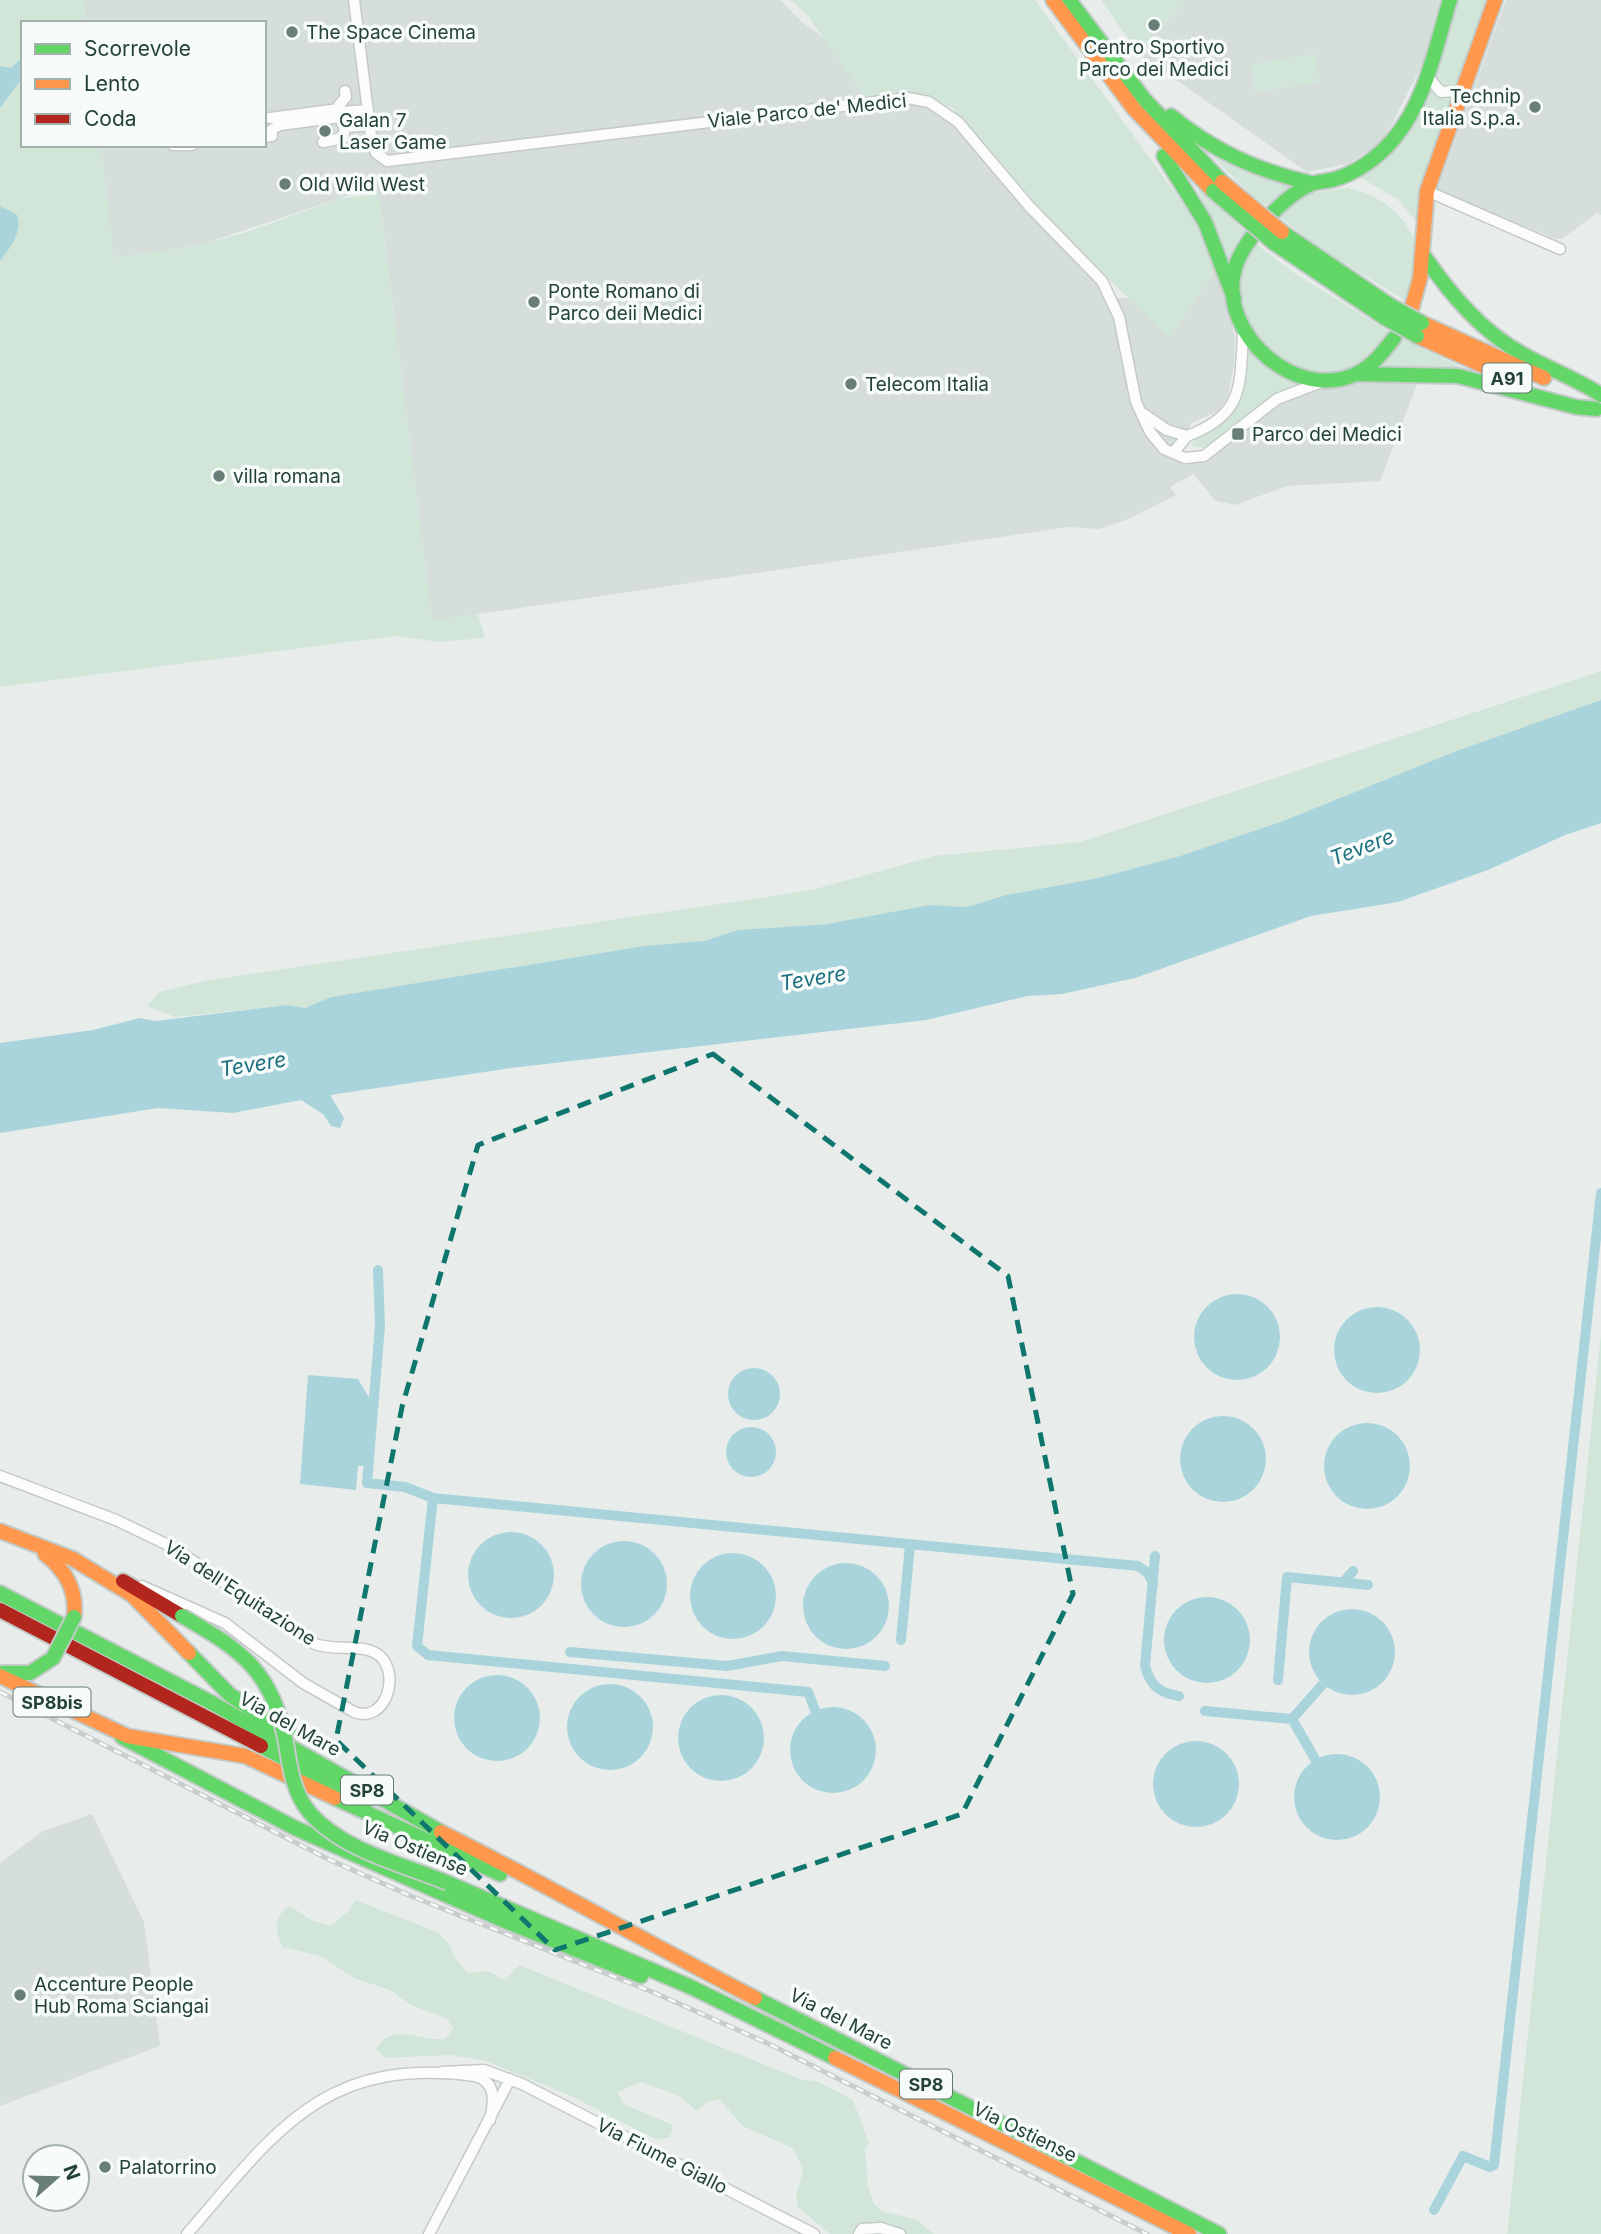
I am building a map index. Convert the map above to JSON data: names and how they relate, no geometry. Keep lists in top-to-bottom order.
{
  "streets": {
    "main road": [
      "A91",
      "SP8bis",
      "Via del Mare",
      "SP8",
      "Via Ostiense"
    ],
    "street": ["Viale Parco de' Medici", "Via dell'Equitazione", "Via Fiume Giallo"]
  },
  "crossings": [
    ["Via dell'Equitazione", "Via Ostiense"]
  ],
  "water": ["Tevere"],
  "places": {
    "other": [
      "Centro Sportivo Parco dei Medici",
      "The Space Cinema",
      "Technip Italia S.p.a.",
      "Galan 7 Laser Game",
      "Old Wild West",
      "Ponte Romano di Parco deii Medici",
      "Telecom Italia",
      "villa romana",
      "Accenture People Hub Roma Sciangai",
      "Palatorrino"
    ],
    "transit": ["Parco dei Medici"]
  },
  "legend": ["Scorrevole", "Lento", "Coda"],
  "north": "right"
}
